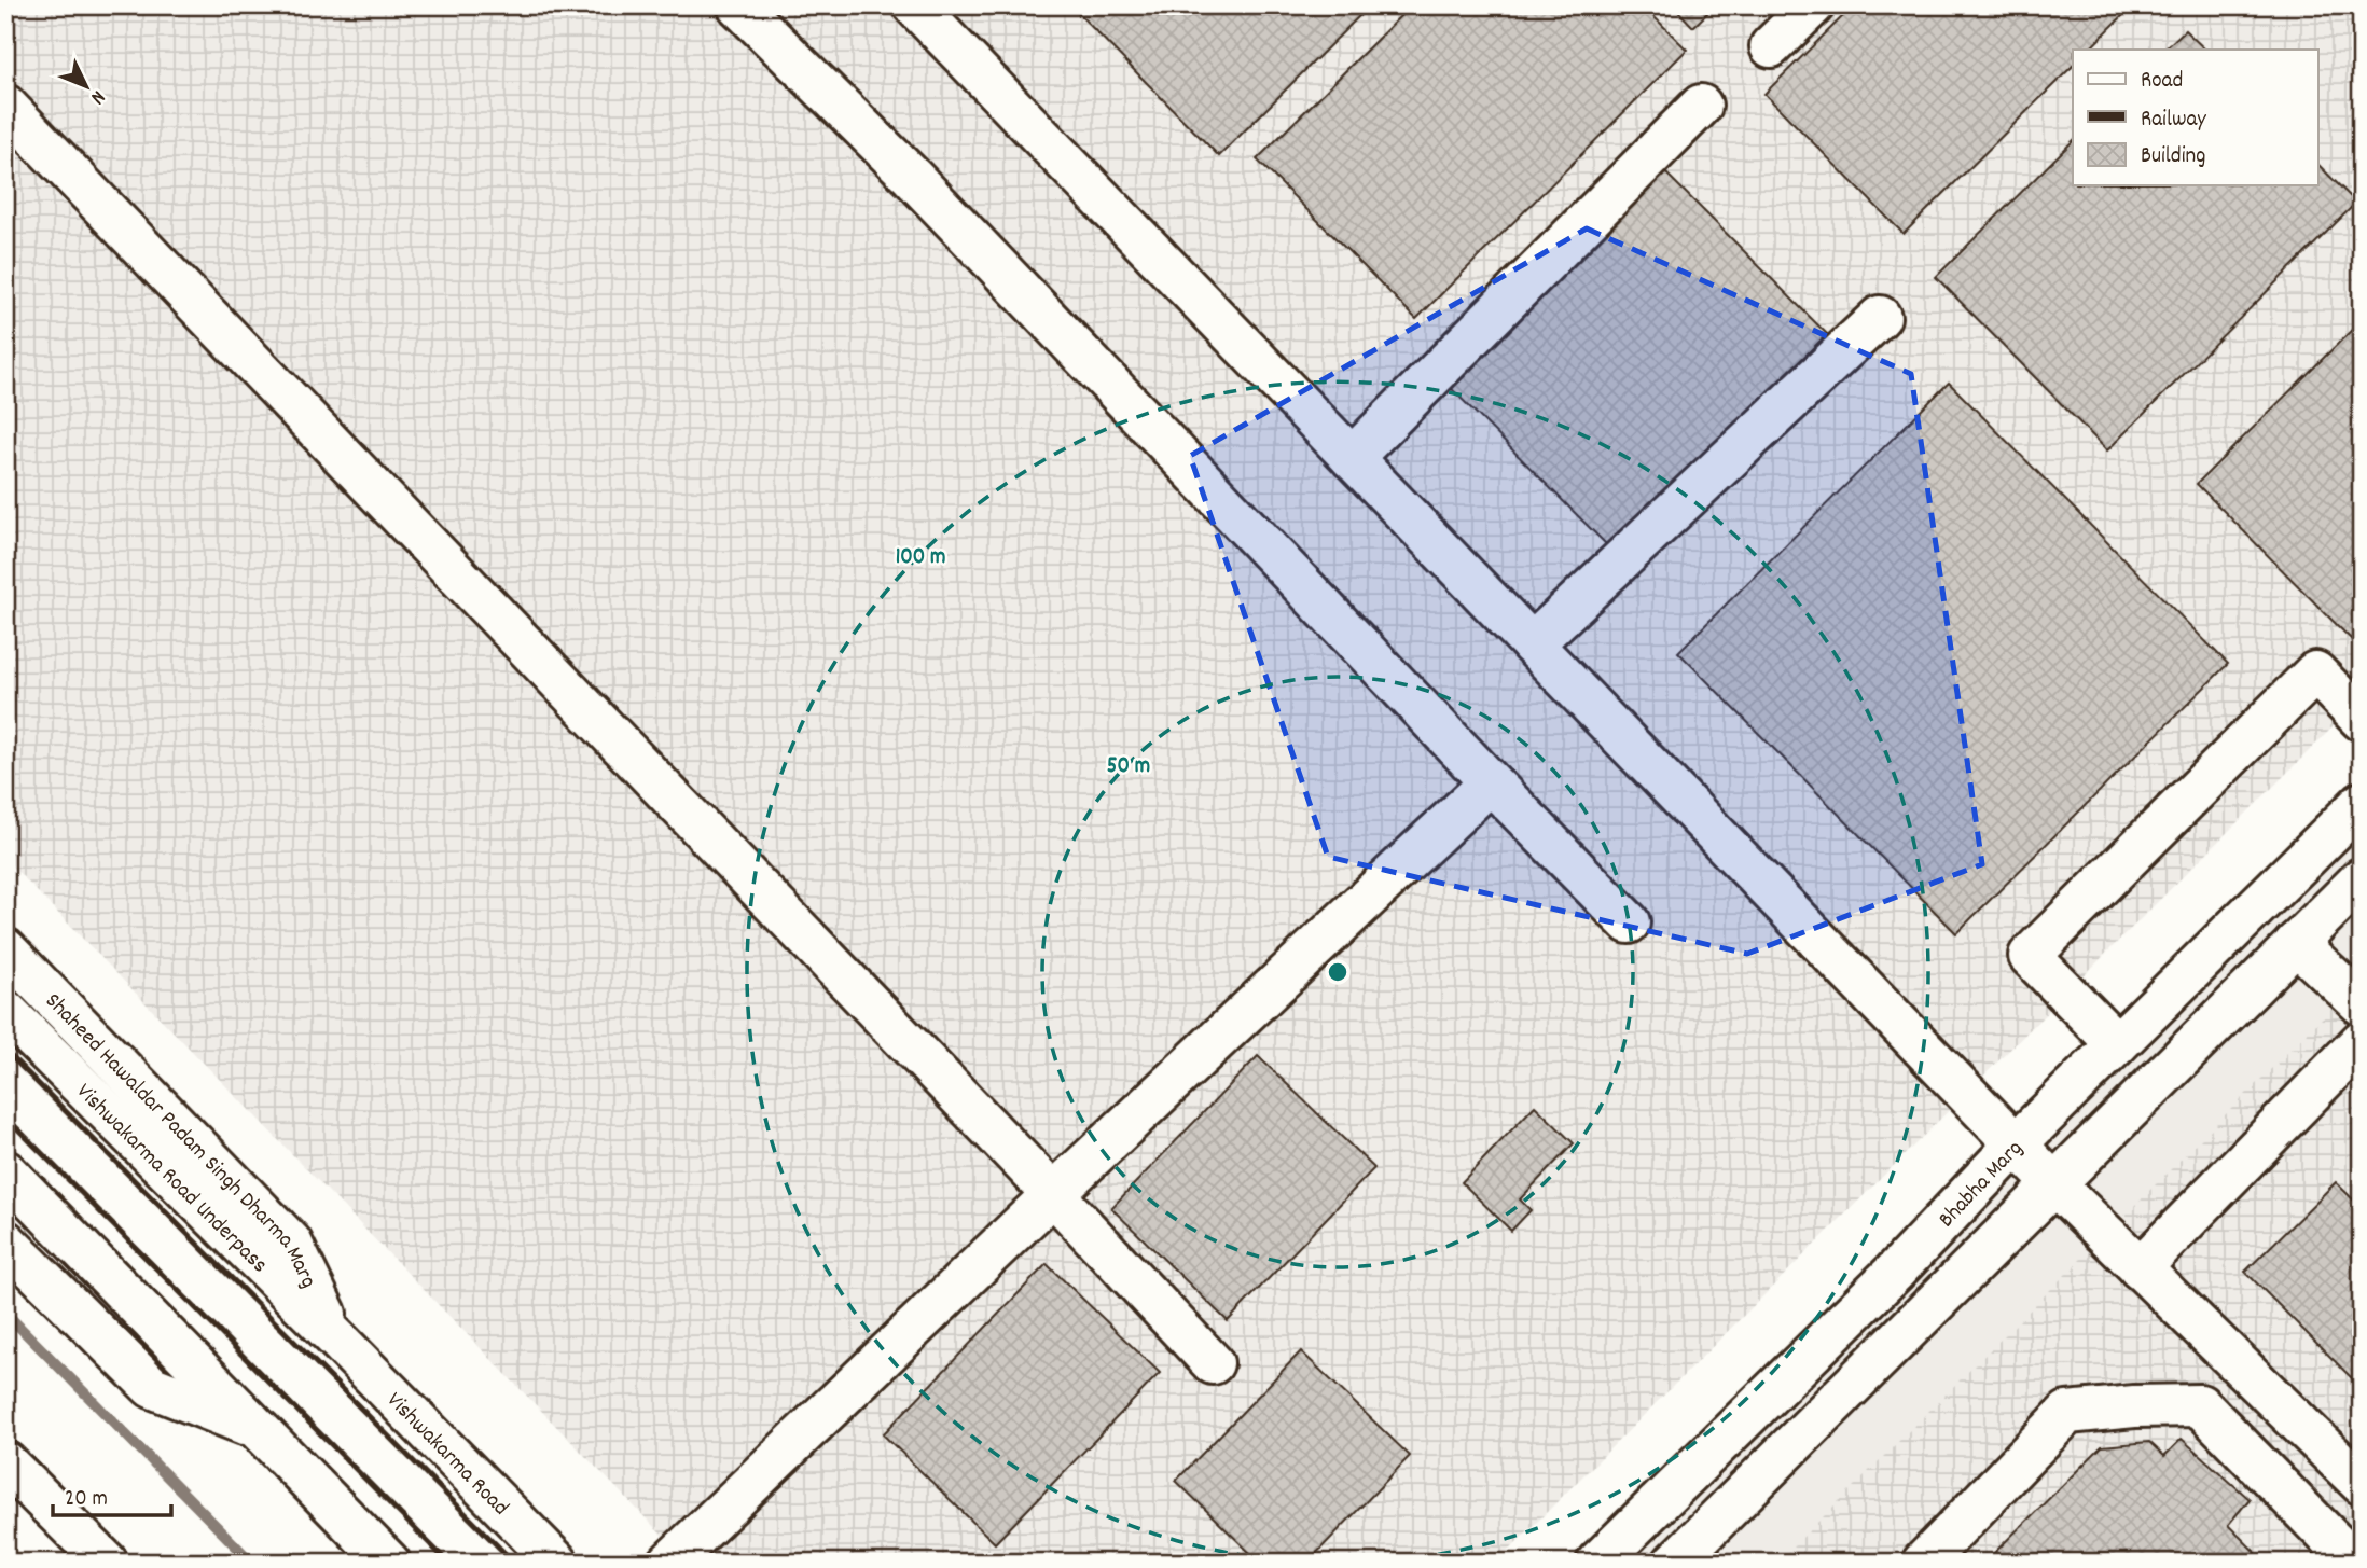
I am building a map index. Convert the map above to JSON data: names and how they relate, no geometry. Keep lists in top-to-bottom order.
{
  "streets": {
    "street": [
      "Shaheed Hawaldar Padam Singh Dharma Marg",
      "Vishwakarma Road Underpass",
      "Bhabha Marg",
      "Vishwakarma Road"
    ]
  },
  "crossings": [
    ["Shaheed Hawaldar Padam Singh Dharma Marg", "Vishwakarma Road Underpass"],
    ["Shaheed Hawaldar Padam Singh Dharma Marg", "Vishwakarma Road"],
    ["Vishwakarma Road Underpass", "Vishwakarma Road"]
  ],
  "legend": ["Road", "Railway", "Building"],
  "scale_bar": "20 m",
  "north": "bottom right",
  "rings": ["100 m", "50 m"]
}
